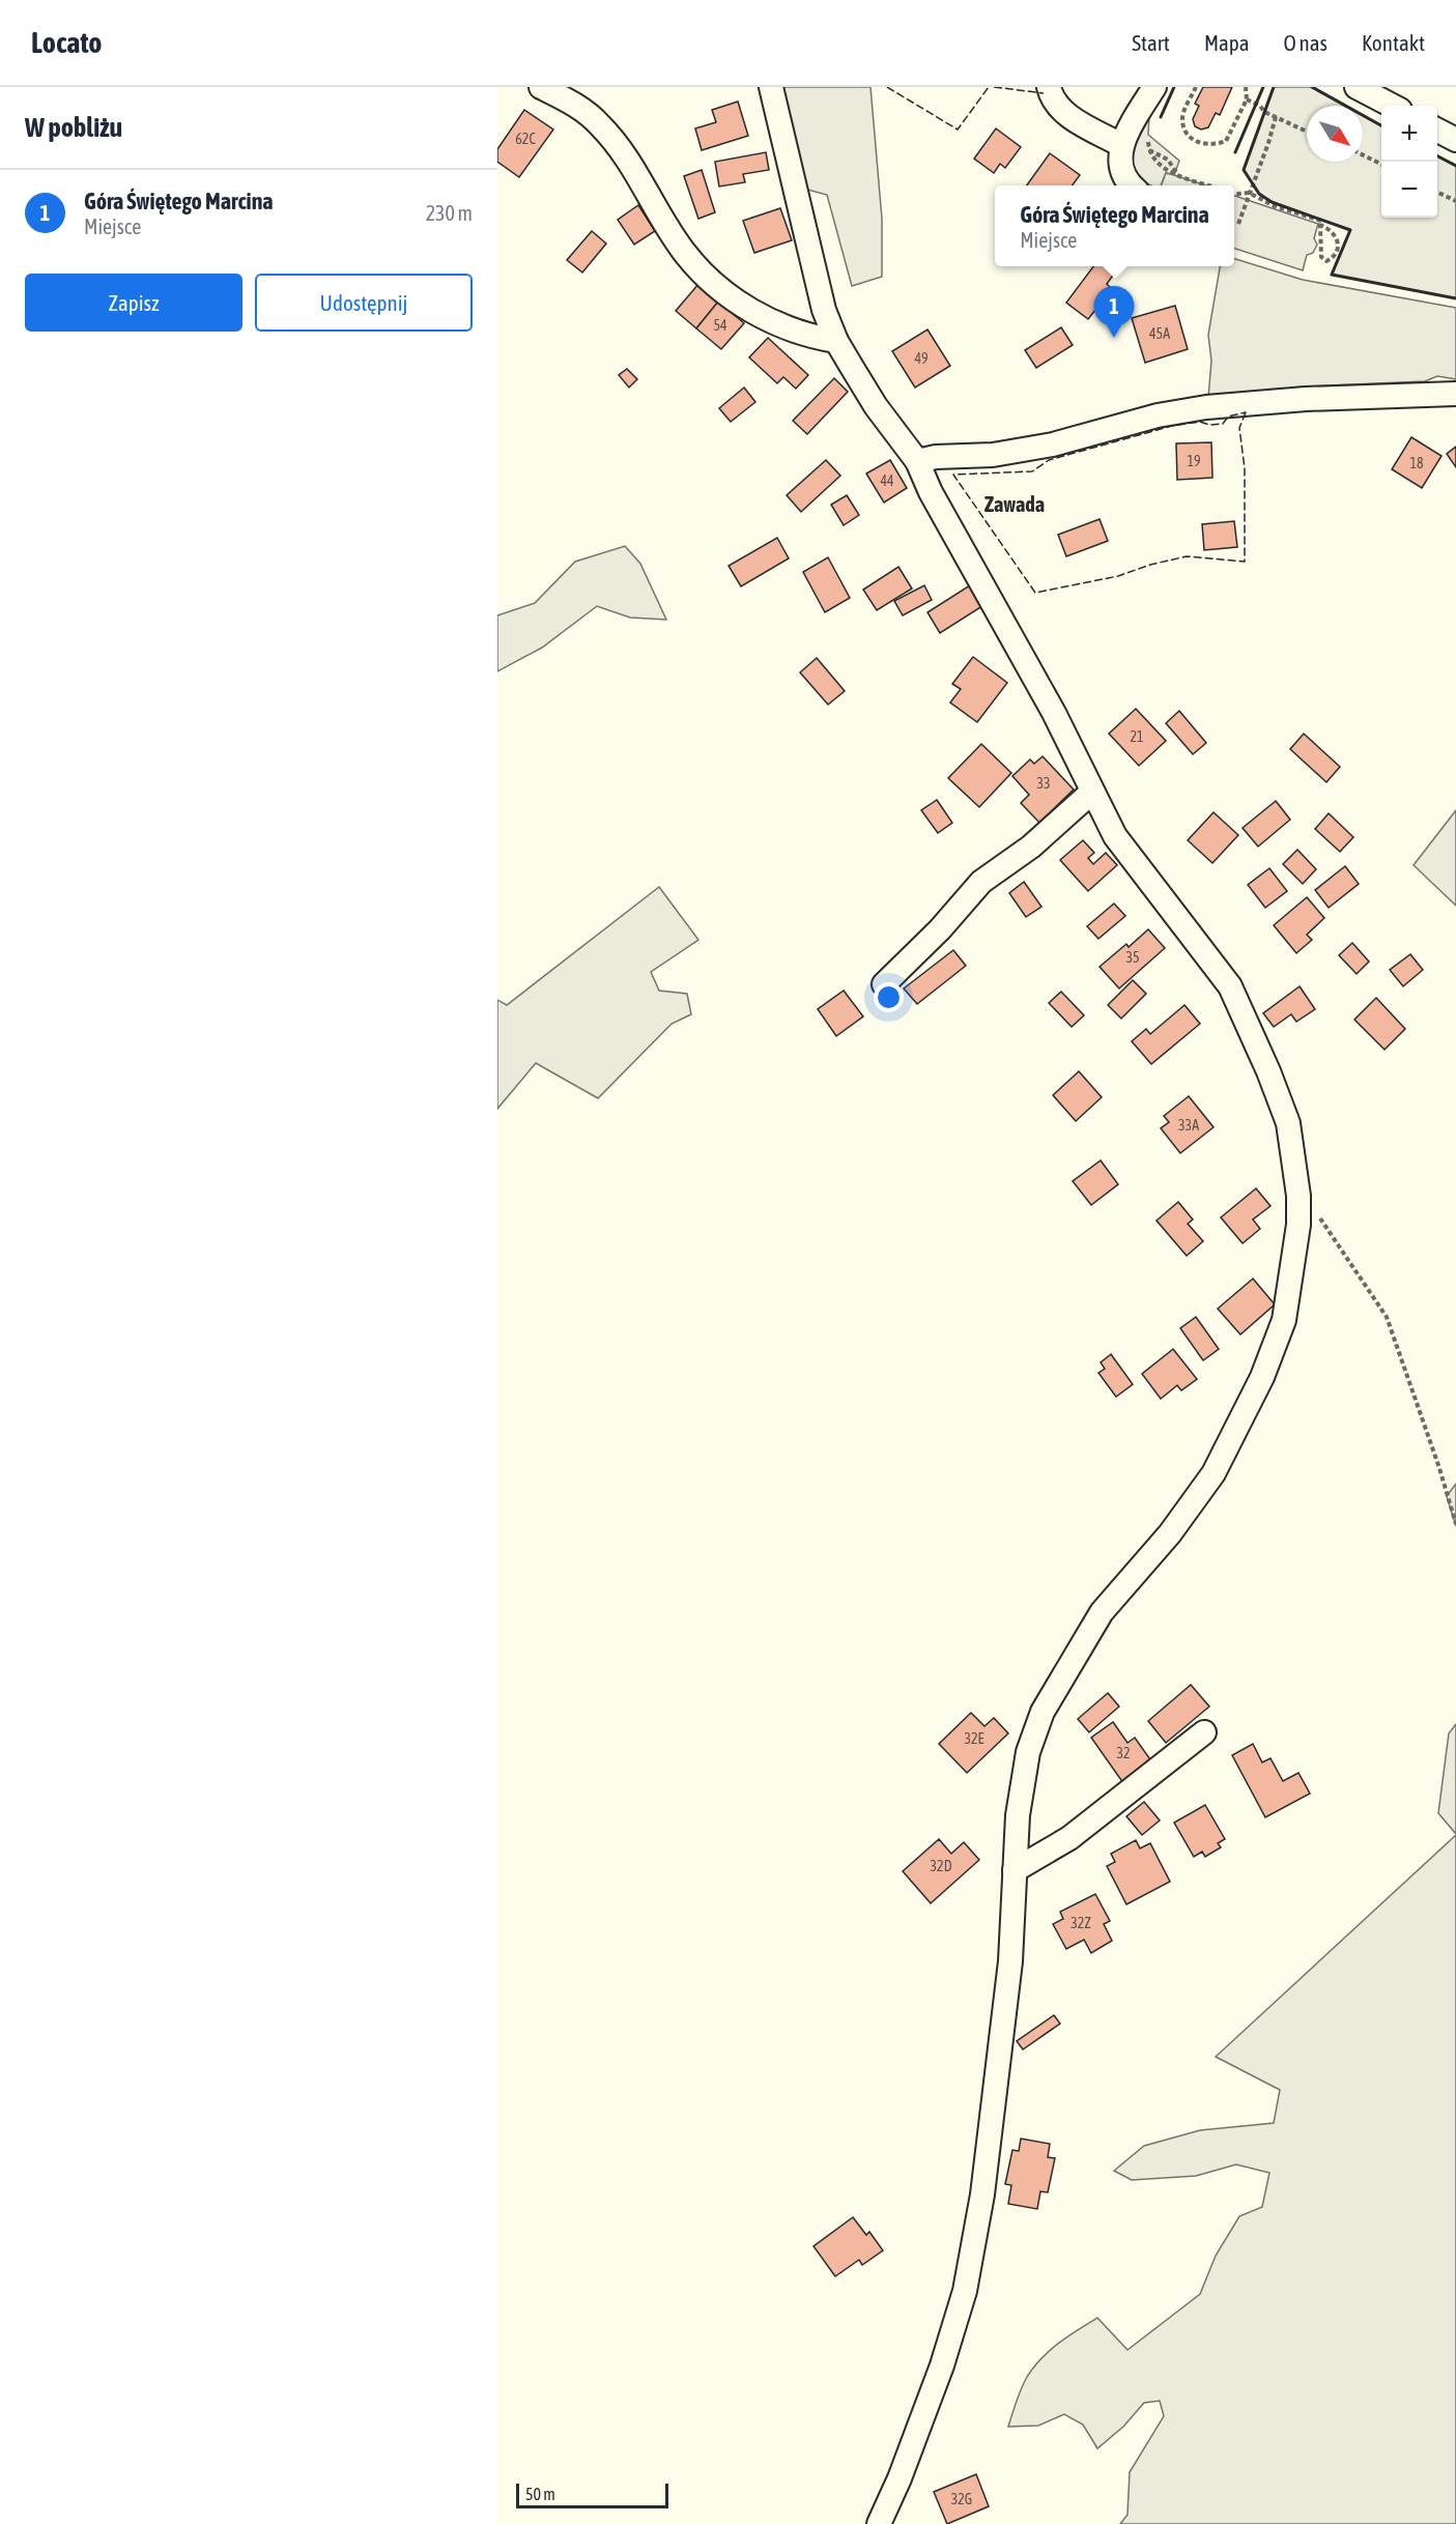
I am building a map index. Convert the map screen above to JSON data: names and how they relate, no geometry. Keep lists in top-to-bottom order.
{
  "districts": ["Zawada"],
  "house_numbers": [
    "62C",
    "54",
    "45A",
    "49",
    "19",
    "18",
    "44",
    "21",
    "33",
    "35",
    "33A",
    "32E",
    "32",
    "32D",
    "32Z",
    "32G"
  ],
  "scale_bar": "50 m",
  "north": "bottom right",
  "page": {
    "header": "Locato",
    "nav": [
      "Start",
      "Mapa",
      "O nas",
      "Kontakt"
    ],
    "heading": "W pobliżu",
    "map_buttons": ["+", "−"],
    "list": [
      {
        "mark": "1",
        "name": "Góra Świętego Marcina",
        "note": "Miejsce",
        "value": "230 m"
      }
    ],
    "popup": ["Góra Świętego Marcina", "Miejsce"],
    "buttons": ["Zapisz", "Udostępnij"],
    "pins": "1",
    "scale": "50 m"
  }
}
